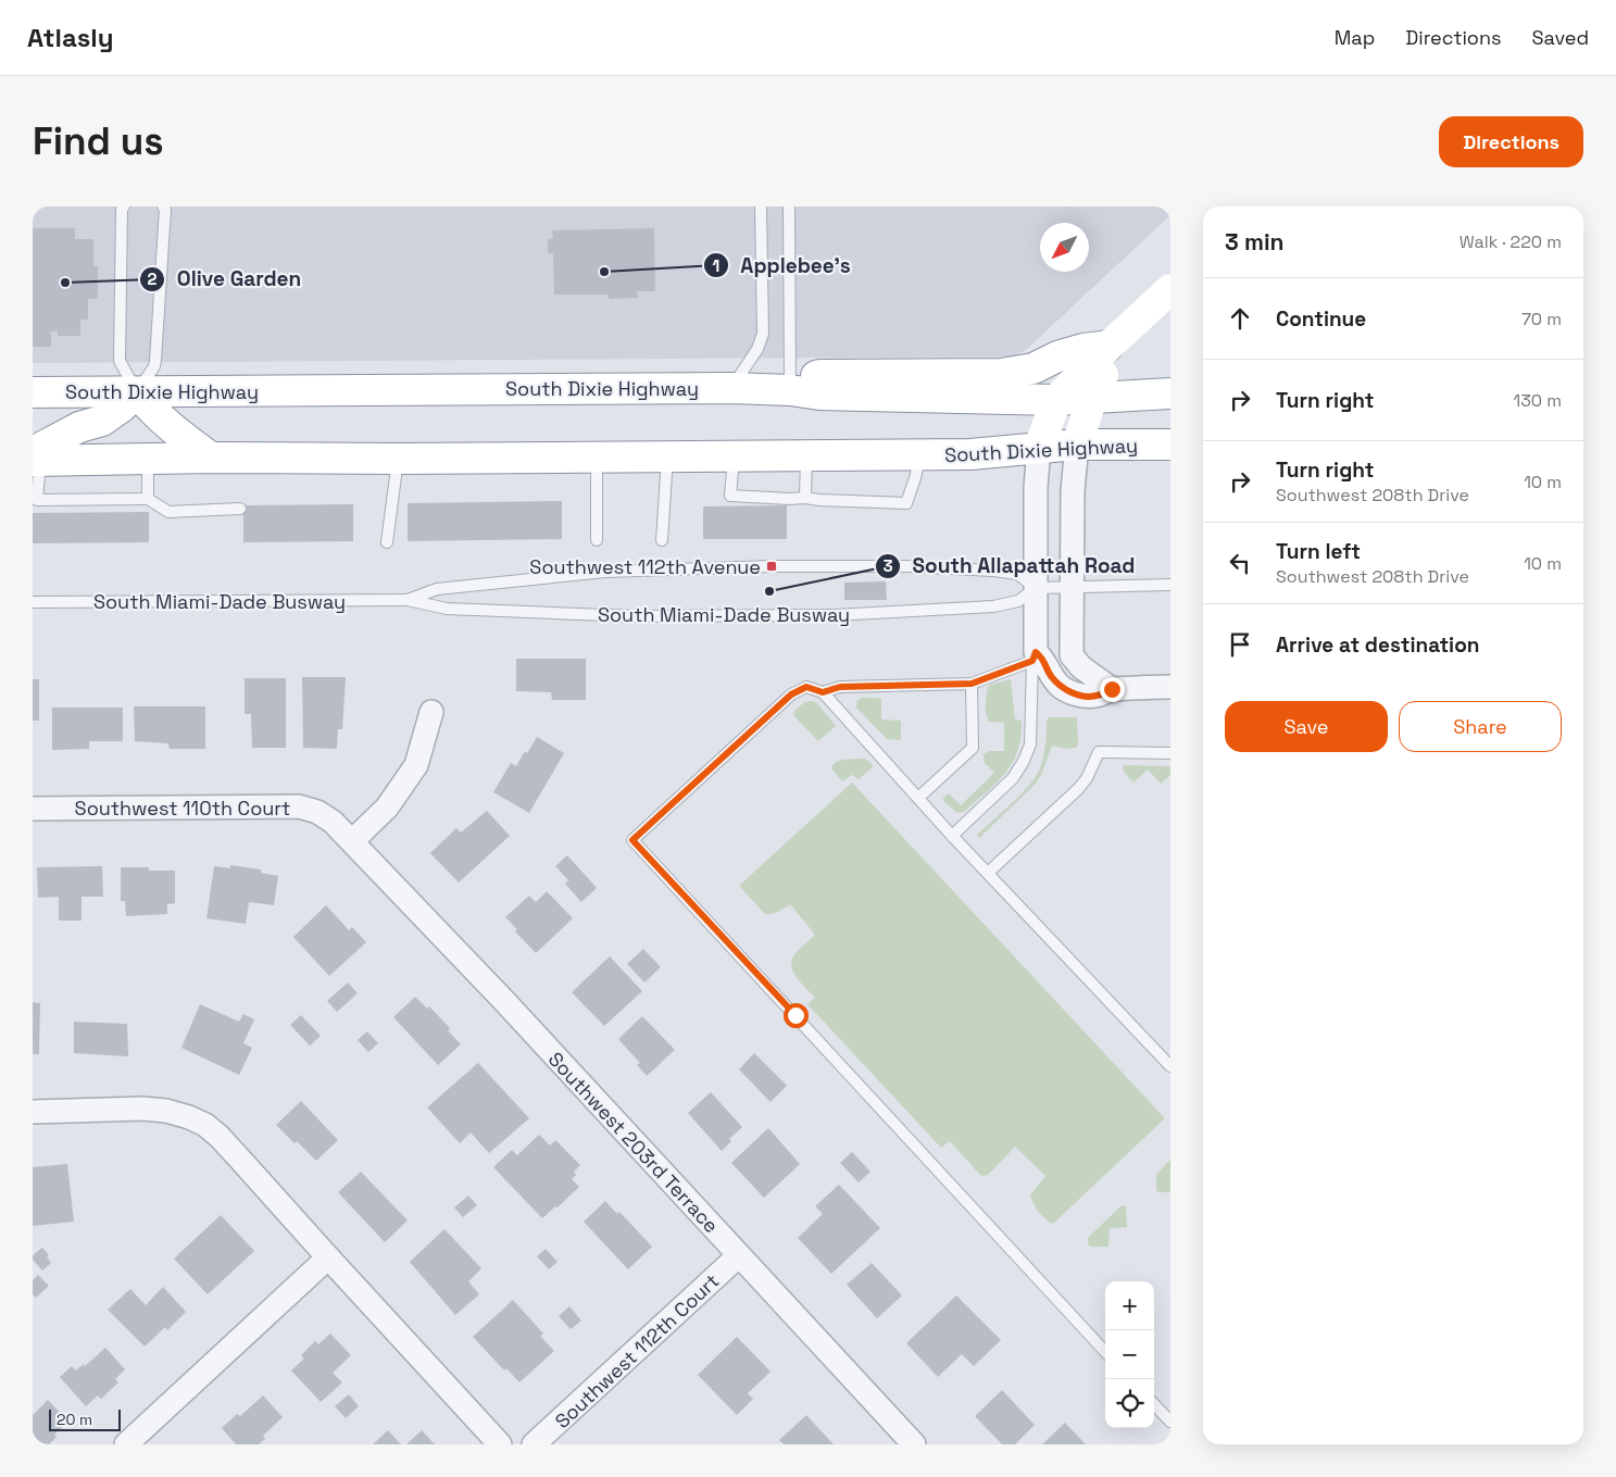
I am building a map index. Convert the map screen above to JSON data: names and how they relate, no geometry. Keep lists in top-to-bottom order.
{
  "streets": {
    "main road": ["South Dixie Highway"],
    "street": ["Southwest 110th Court", "Southwest 203rd Terrace", "Southwest 112th Court"],
    "lane": ["South Miami-Dade Busway"]
  },
  "crossings": [
    ["Southwest 110th Court", "Southwest 203rd Terrace"],
    ["Southwest 203rd Terrace", "Southwest 112th Court"]
  ],
  "places": {
    "other": ["Applebee's", "Olive Garden", "South Allapattah Road"],
    "transit": ["Southwest 112th Avenue"]
  },
  "scale_bar": "20 m",
  "north": "bottom left",
  "page": {
    "header": "Atlasly",
    "nav": ["Map", "Directions", "Saved"],
    "buttons": [
      "Directions",
      ["Save", "Share"]
    ],
    "title": "Find us",
    "heading": ["3 min", "Walk · 220 m"],
    "list": [
      ["Continue", "70 m"],
      ["Turn right", "130 m"],
      ["Turn right", "Southwest 208th Drive", "10 m"],
      ["Turn left", "Southwest 208th Drive", "10 m"],
      "Arrive at destination"
    ],
    "map_buttons": ["+", "−"],
    "scale": "20 m"
  }
}
